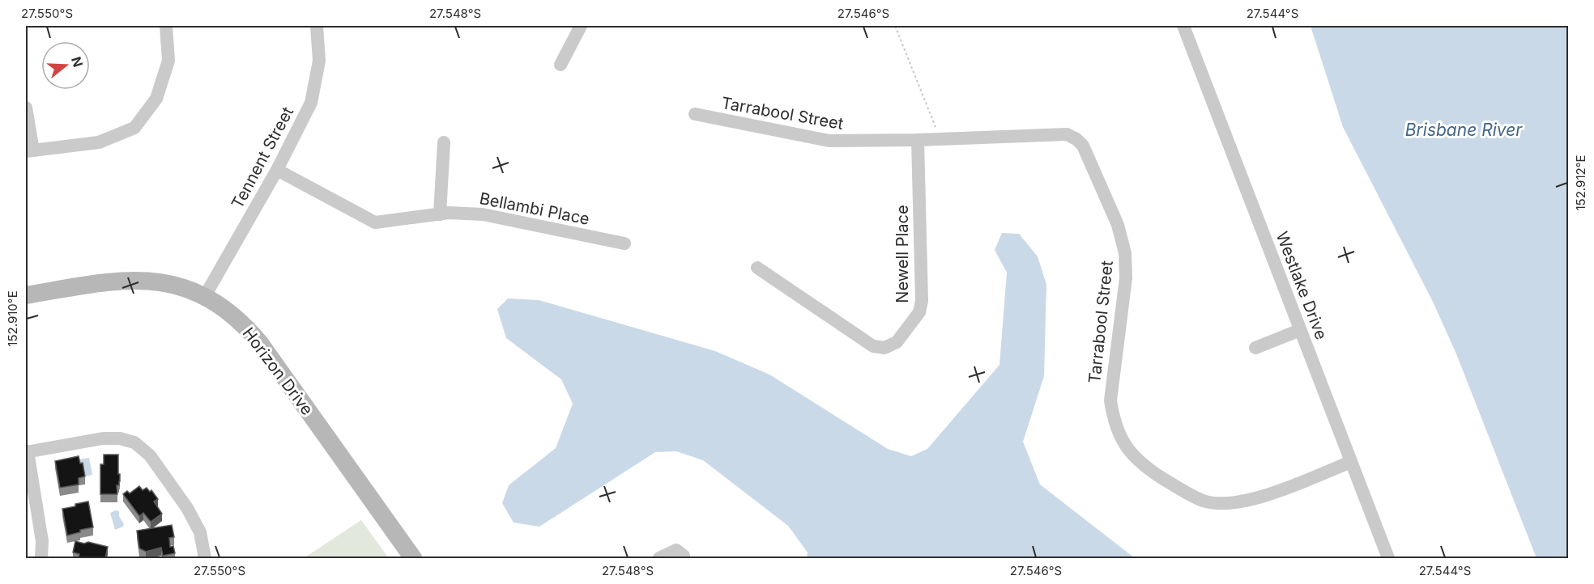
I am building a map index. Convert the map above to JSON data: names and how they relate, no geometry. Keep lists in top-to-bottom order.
{
  "streets": {
    "street": [
      "Tarrabool Street",
      "Tennent Street",
      "Bellambi Place",
      "Newell Place",
      "Westlake Drive",
      "Horizon Drive"
    ]
  },
  "crossings": [
    ["Tarrabool Street", "Newell Place"],
    ["Tarrabool Street", "Westlake Drive"],
    ["Tennent Street", "Bellambi Place"],
    ["Tennent Street", "Horizon Drive"]
  ],
  "water": ["Brisbane River"],
  "north": "right",
  "coordinates": [
    "27.550°S",
    "27.548°S",
    "27.546°S",
    "27.544°S",
    "152.912°E",
    "152.910°E"
  ]
}
